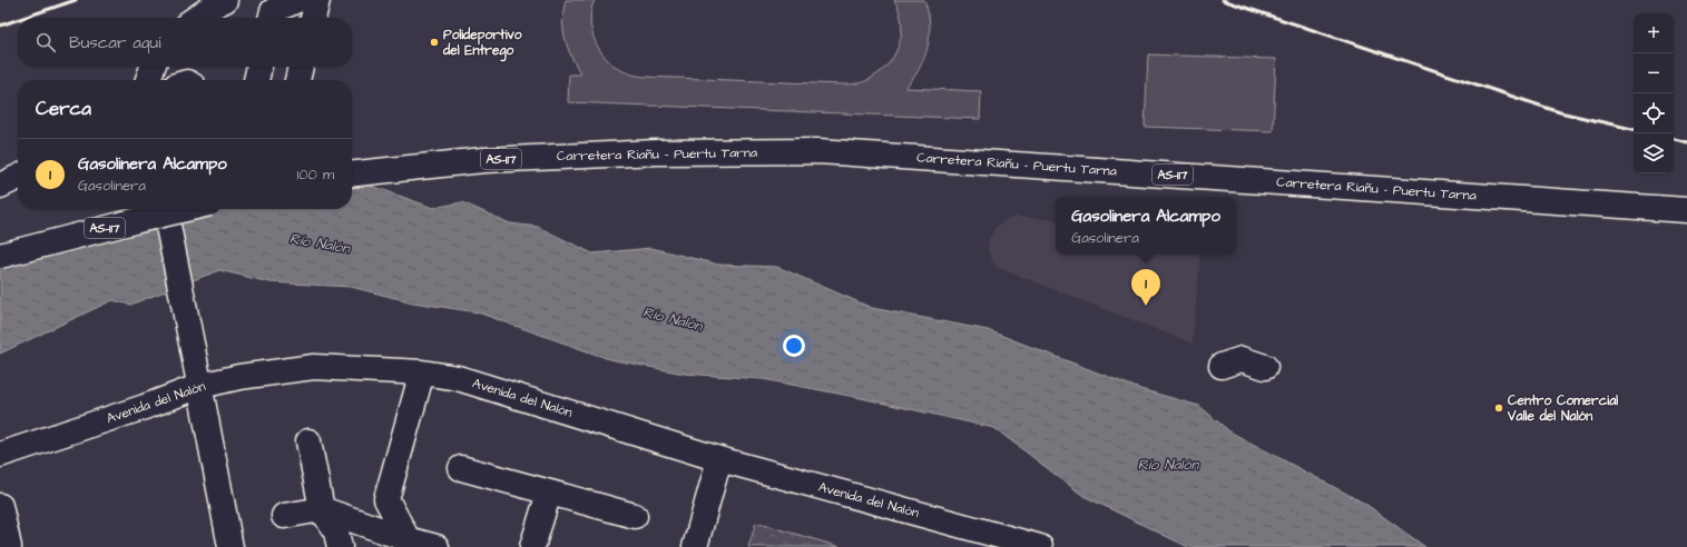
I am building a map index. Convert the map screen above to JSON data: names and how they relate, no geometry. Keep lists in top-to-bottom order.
{
  "streets": {
    "street": ["Carretera Riañu - Puertu Tarna", "AS-117", "Avenida del Nalón"]
  },
  "water": ["Río Nalón"],
  "places": ["Polideportivo del Entrego", "Centro Comercial Valle del Nalón"],
  "page": {
    "map_buttons": ["+", "−"],
    "search": "Buscar aquí",
    "heading": "Cerca",
    "list": [
      {
        "mark": "1",
        "name": "Gasolinera Alcampo",
        "note": "Gasolinera",
        "value": "100 m"
      }
    ],
    "popup": ["Gasolinera Alcampo", "Gasolinera"],
    "pins": "1"
  }
}
